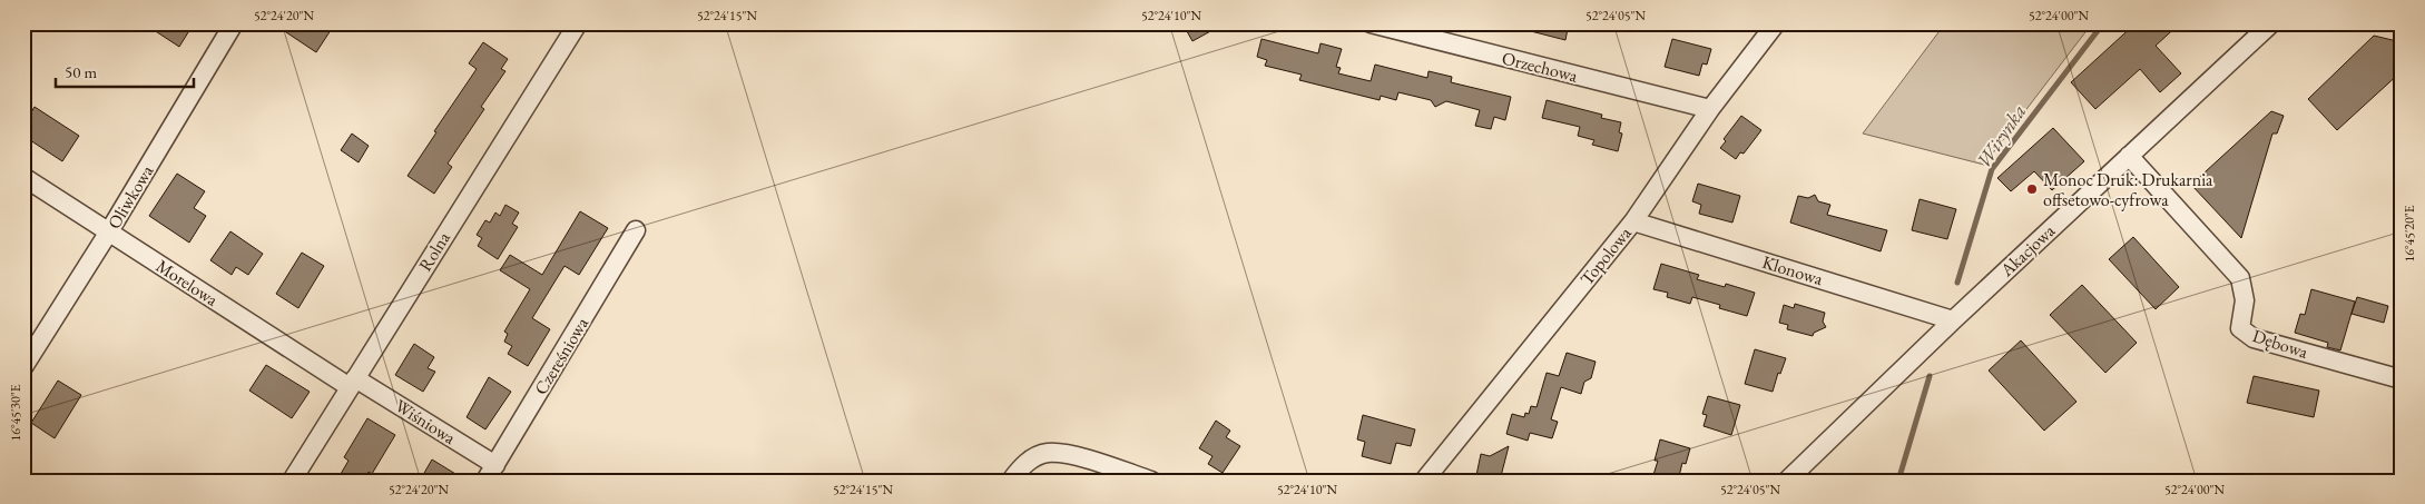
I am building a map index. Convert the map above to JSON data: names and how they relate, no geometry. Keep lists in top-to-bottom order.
{
  "streets": {
    "street": [
      "Orzechowa",
      "Oliwkowa",
      "Akacjowa",
      "Rolna",
      "Topolowa",
      "Klonowa",
      "Morelowa",
      "Dębowa",
      "Czereśniowa",
      "Wiśniowa"
    ]
  },
  "crossings": [
    ["Orzechowa", "Topolowa"],
    ["Oliwkowa", "Morelowa"],
    ["Akacjowa", "Klonowa"],
    ["Akacjowa", "Dębowa"],
    ["Rolna", "Morelowa"],
    ["Rolna", "Wiśniowa"],
    ["Topolowa", "Klonowa"],
    ["Morelowa", "Wiśniowa"],
    ["Czereśniowa", "Wiśniowa"]
  ],
  "water": ["Wirynka"],
  "places": ["Monoc Druk: Drukarnia offsetowo-cyfrowa"],
  "scale_bar": "50 m",
  "coordinates": [
    "52°24'20\"N",
    "52°24'15\"N",
    "52°24'10\"N",
    "52°24'05\"N",
    "52°24'00\"N",
    "16°45'20\"E",
    "16°45'30\"E"
  ]
}
